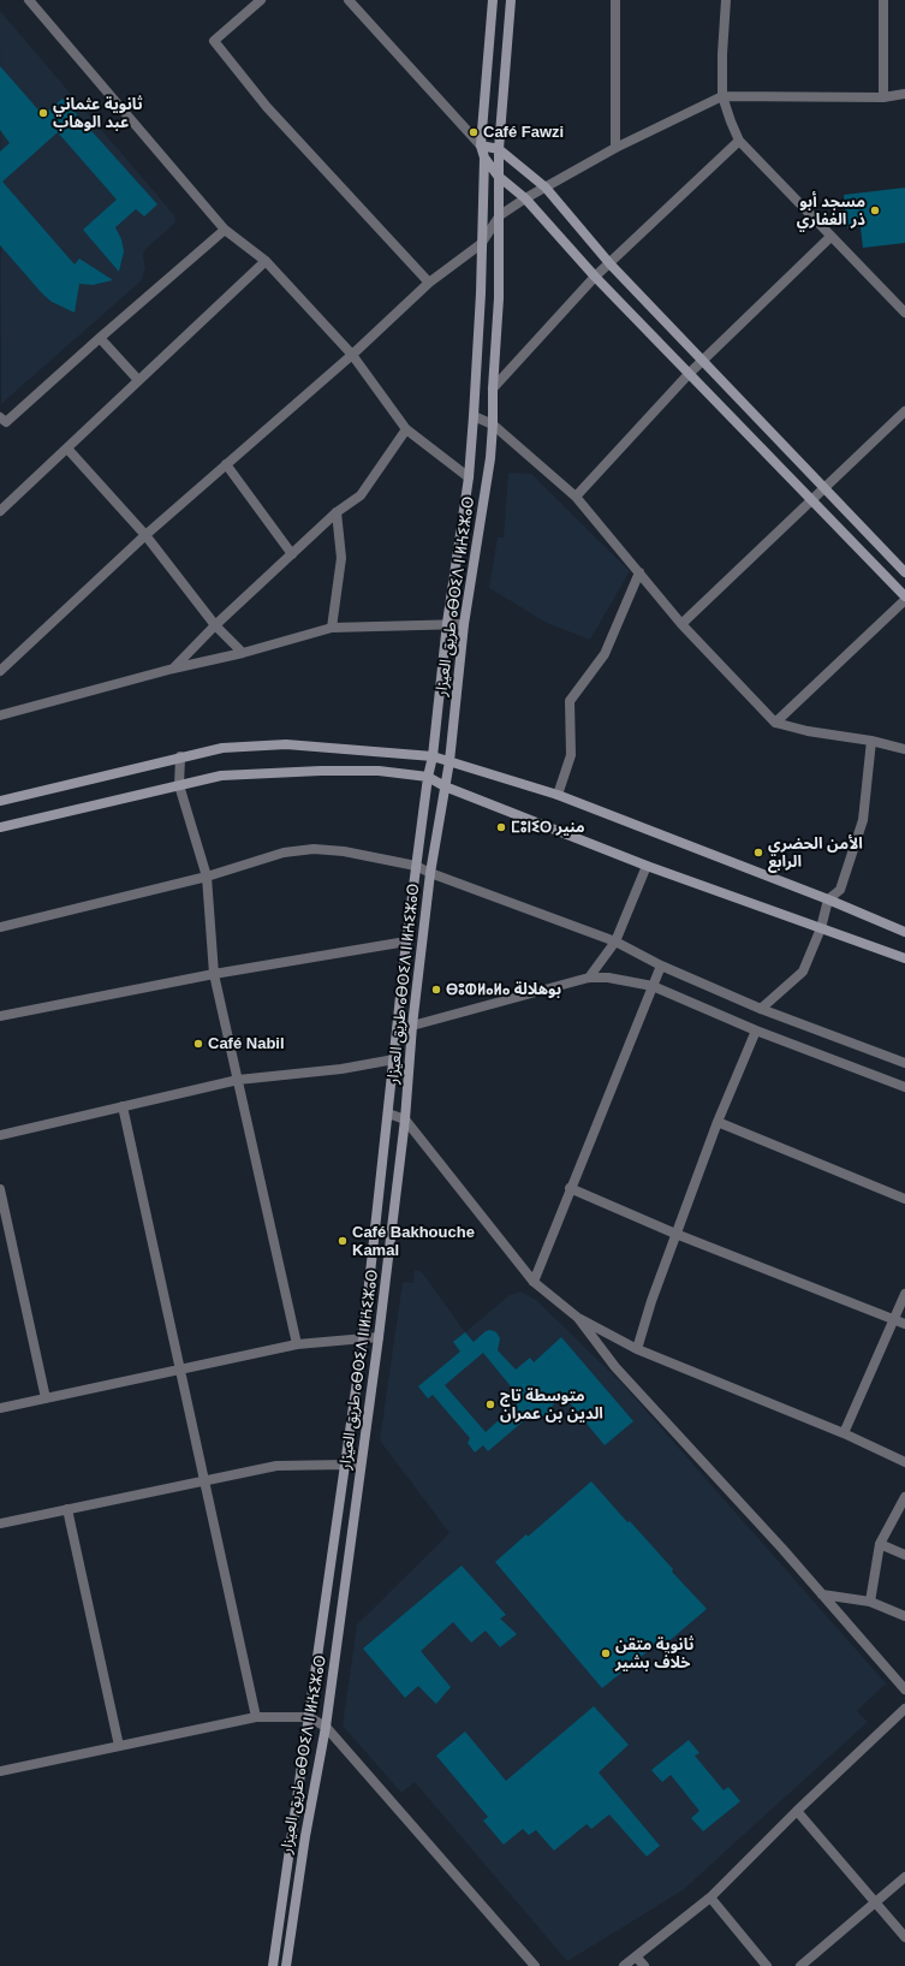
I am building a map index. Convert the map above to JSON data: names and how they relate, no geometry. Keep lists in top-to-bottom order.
{
  "streets": {
    "main road": ["طريق العيزار ⴰⴱⵔⵉⴷ ⵏ ⵍⵄⵉⵣⴰⵔ"]
  },
  "places": [
    "ثانوية عثماني عبد الوهاب",
    "Café Fawzi",
    "مسجد أبو ذر الغفاري",
    "ⵎⵓⵏⵉⵔ منير",
    "الأمن الحضري الرابع",
    "ⴱⵓⵀⵍⴰⵍⴰ بوهلالة",
    "Café Nabil",
    "Café Bakhouche Kamal",
    "متوسطة تاج الدين بن عمران",
    "ثانوية متقن خلاف بشير"
  ]
}
